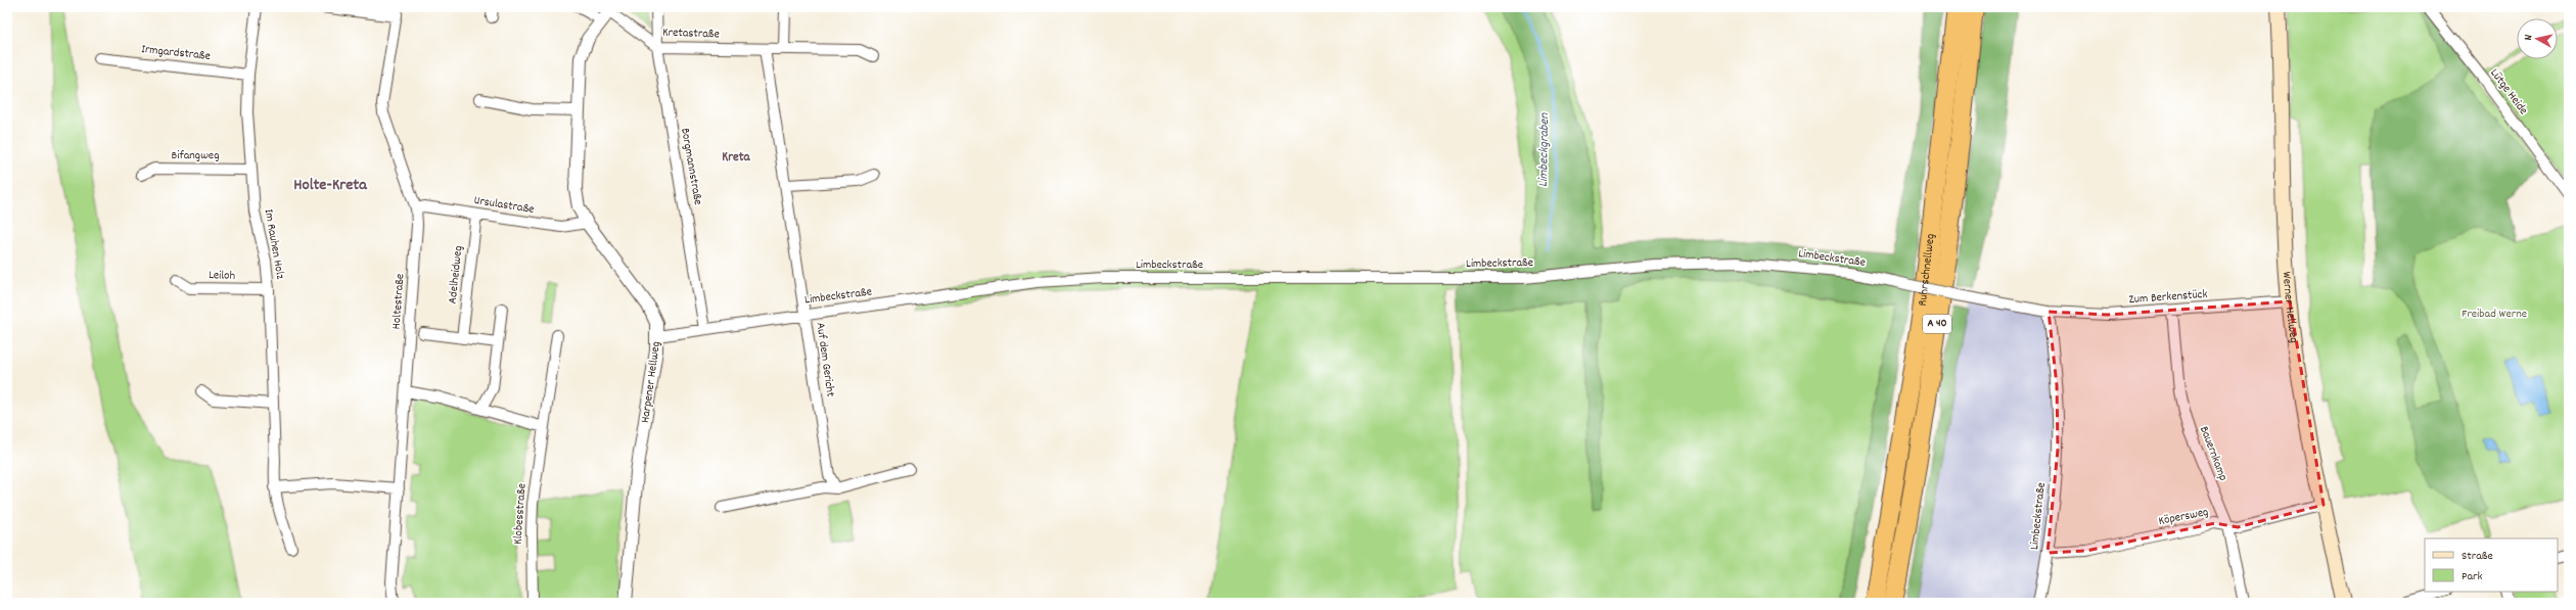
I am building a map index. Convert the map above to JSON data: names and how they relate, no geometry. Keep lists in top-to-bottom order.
{
  "streets": {
    "highway": ["Ruhrschnellweg", "A 40"],
    "main road": ["Werner Hellweg"],
    "street": [
      "Kretastraße",
      "Irmgardstraße",
      "Lütge Heide",
      "Bifangweg",
      "Borgmannstraße",
      "Ursulastraße",
      "Im Rauhen Holz",
      "Limbeckstraße",
      "Adelheidweg",
      "Leiloh",
      "Zum Berkenstück",
      "Holtestraße",
      "Auf dem Gericht",
      "Harpener Hellweg",
      "Bauernkamp",
      "Klobesstraße",
      "Köpersweg"
    ]
  },
  "crossings": [
    ["Kretastraße", "Borgmannstraße"],
    ["Kretastraße", "Auf dem Gericht"],
    ["Kretastraße", "Harpener Hellweg"],
    ["Irmgardstraße", "Im Rauhen Holz"],
    ["Bifangweg", "Im Rauhen Holz"],
    ["Borgmannstraße", "Limbeckstraße"],
    ["Ursulastraße", "Adelheidweg"],
    ["Ursulastraße", "Holtestraße"],
    ["Ursulastraße", "Harpener Hellweg"],
    ["Im Rauhen Holz", "Leiloh"],
    ["Limbeckstraße", "Zum Berkenstück"],
    ["Limbeckstraße", "Auf dem Gericht"],
    ["Limbeckstraße", "Harpener Hellweg"],
    ["Limbeckstraße", "Köpersweg"],
    ["Zum Berkenstück", "Werner Hellweg"],
    ["Zum Berkenstück", "Bauernkamp"],
    ["Werner Hellweg", "Köpersweg"],
    ["Bauernkamp", "Köpersweg"]
  ],
  "districts": ["Kreta", "Holte-Kreta"],
  "water": ["Limbeckgraben"],
  "parks": ["Freibad Werne"],
  "legend": ["Straße", "Park"],
  "north": "left"
}
